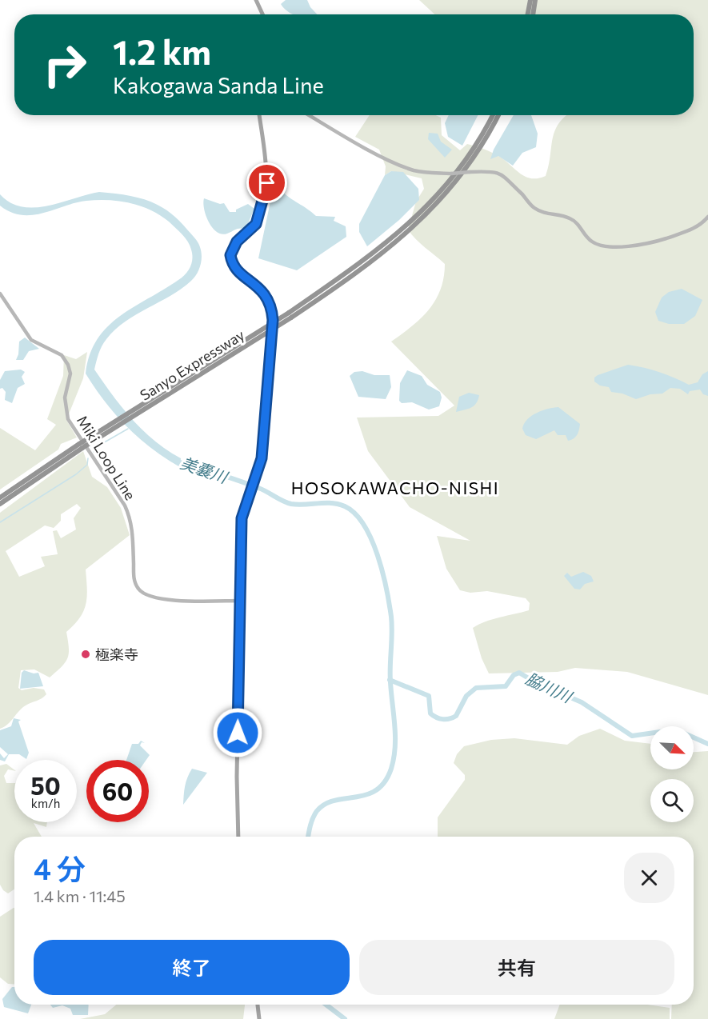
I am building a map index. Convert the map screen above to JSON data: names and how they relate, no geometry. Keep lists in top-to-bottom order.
{
  "streets": {
    "highway": ["Sanyo Expressway"],
    "main road": ["Miki Loop Line"]
  },
  "districts": ["HOSOKAWACHO-NISHI"],
  "water": ["美嚢川", "脇川川"],
  "places": ["極楽寺"],
  "north": "bottom right",
  "page": {
    "turn": ["1.2 km", "Kakogawa Sanda Line"],
    "speed": "50 km/h",
    "limit": "60",
    "heading": ["4 分", "1.4 km · 11:45"],
    "buttons": ["終了", "共有"]
  }
}
